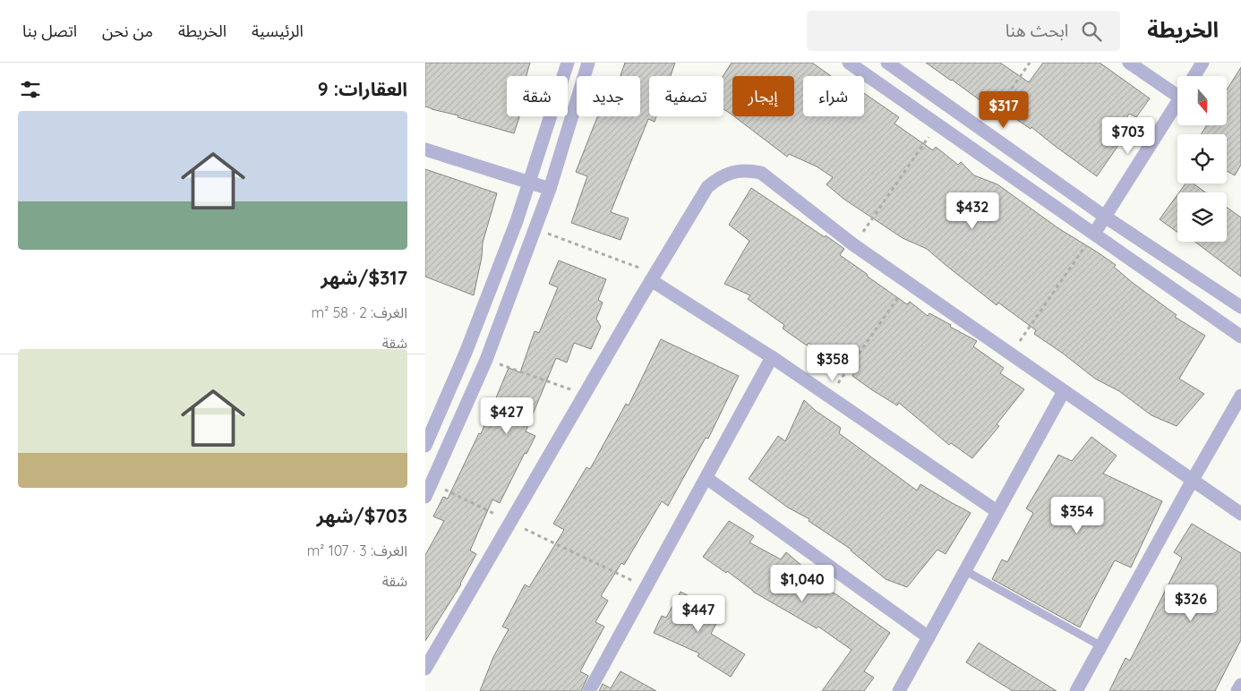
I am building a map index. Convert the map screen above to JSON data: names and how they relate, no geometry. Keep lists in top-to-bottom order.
{
  "north": "bottom",
  "page": {
    "header": "الخريطة",
    "search": "ابحث هنا",
    "nav": [
      "الرئيسية",
      "الخريطة",
      "من نحن",
      "اتصل بنا"
    ],
    "heading": "العقارات: 9",
    "chip": [
      "شراء",
      "إيجار",
      "تصفية",
      "جديد",
      "شقة"
    ],
    "price": [
      "$317",
      "$703",
      "$432",
      "$358",
      "$427",
      "$354",
      "$1,040",
      "$326",
      "$447"
    ],
    "list": [
      {
        "name": "$317/شهر",
        "note": "الغرف: 2 · 58 m² · شقة"
      },
      {
        "name": "$703/شهر",
        "note": "الغرف: 3 · 107 m² · شقة"
      }
    ]
  }
}
